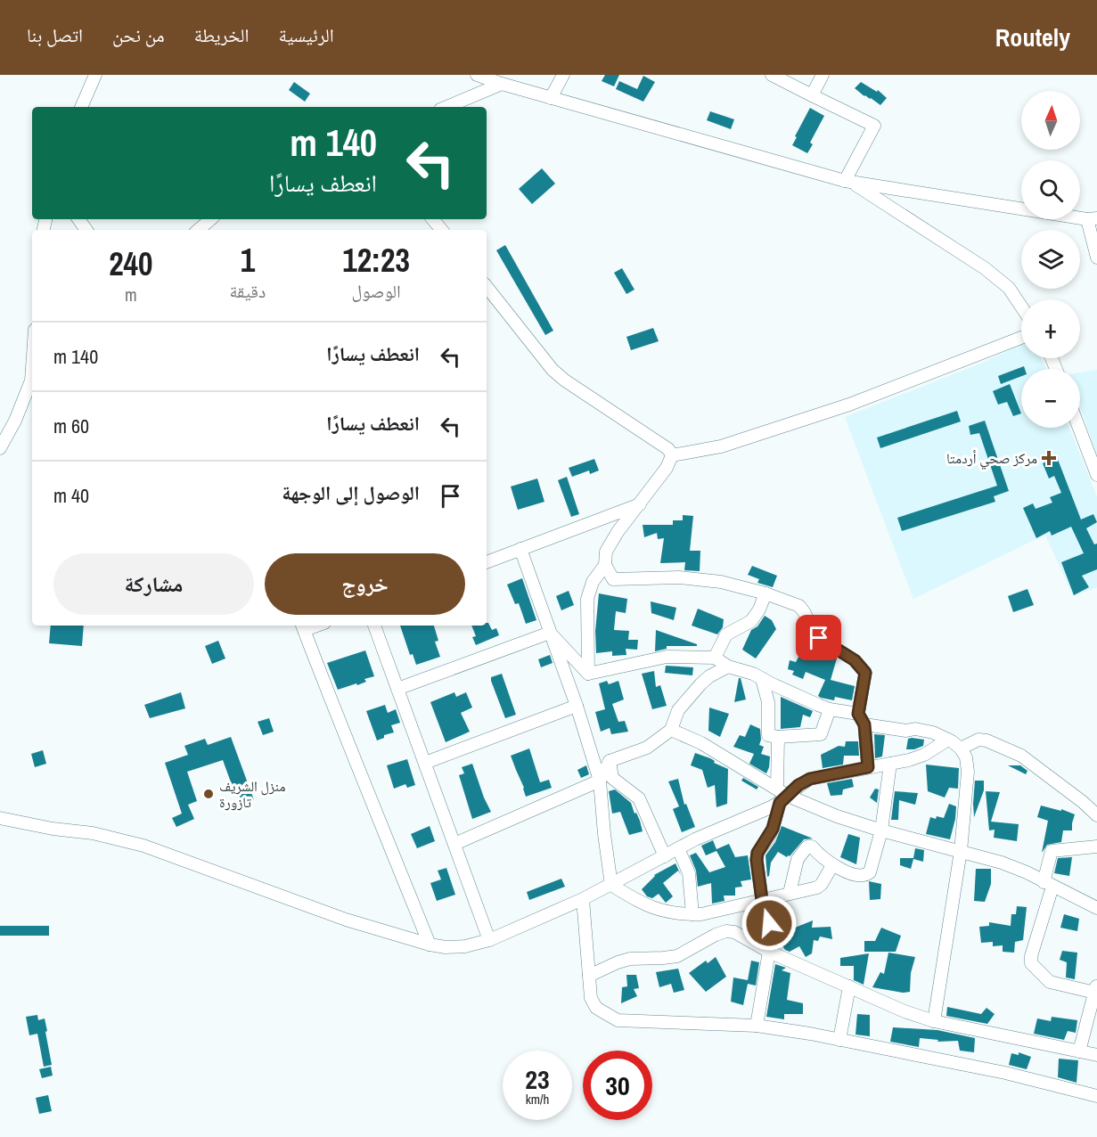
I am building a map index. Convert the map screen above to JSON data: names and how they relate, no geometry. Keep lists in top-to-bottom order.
{
  "places": {
    "health": ["مركز صحي أردمتا"],
    "other": ["منزل الشريف تازورة"]
  },
  "north": "top",
  "page": {
    "header": "Routely",
    "nav": [
      "الرئيسية",
      "الخريطة",
      "من نحن",
      "اتصل بنا"
    ],
    "map_buttons": ["+", "−"],
    "turn": ["140 m", "انعطف يسارًا"],
    "eta": [
      "12:23",
      "الوصول",
      "1",
      "دقيقة",
      "240",
      "m"
    ],
    "list": [
      {
        "name": "انعطف يسارًا",
        "value": "140 m"
      },
      {
        "name": "انعطف يسارًا",
        "value": "60 m"
      },
      {
        "name": "الوصول إلى الوجهة",
        "value": "40 m"
      }
    ],
    "buttons": ["خروج", "مشاركة"],
    "speed": "23 km/h",
    "limit": "30"
  }
}
